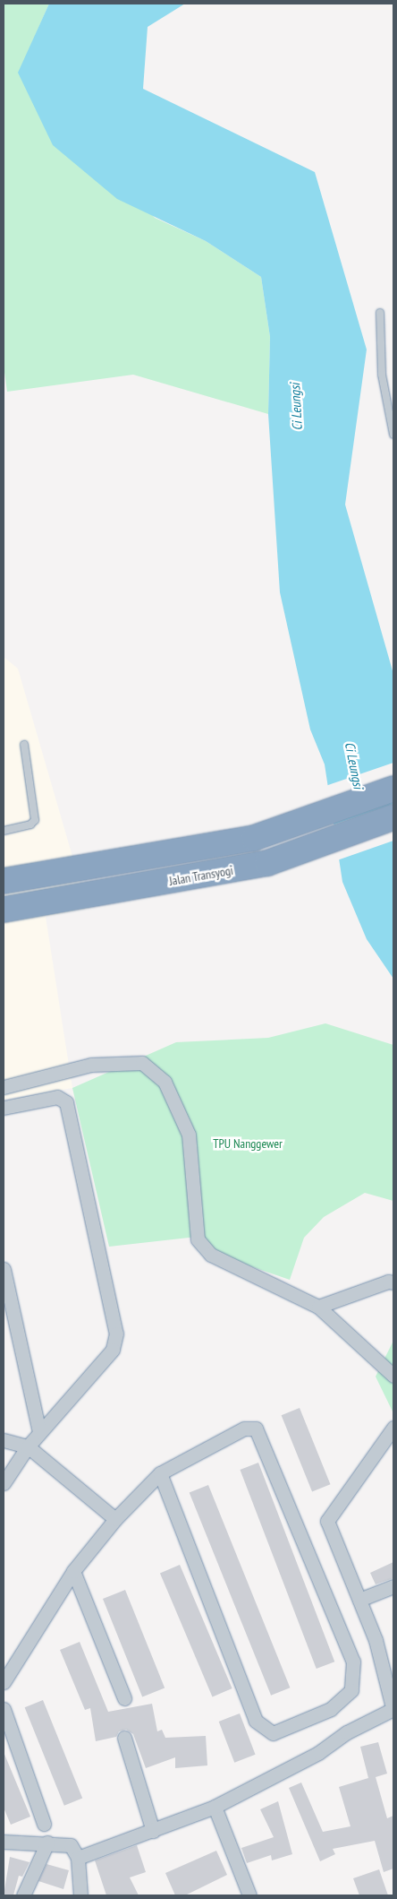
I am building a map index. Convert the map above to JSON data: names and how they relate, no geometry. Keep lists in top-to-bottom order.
{
  "streets": {
    "highway": ["Jalan Transyogi"]
  },
  "water": ["Ci Leungsi"],
  "parks": ["TPU Nanggewer"]
}
